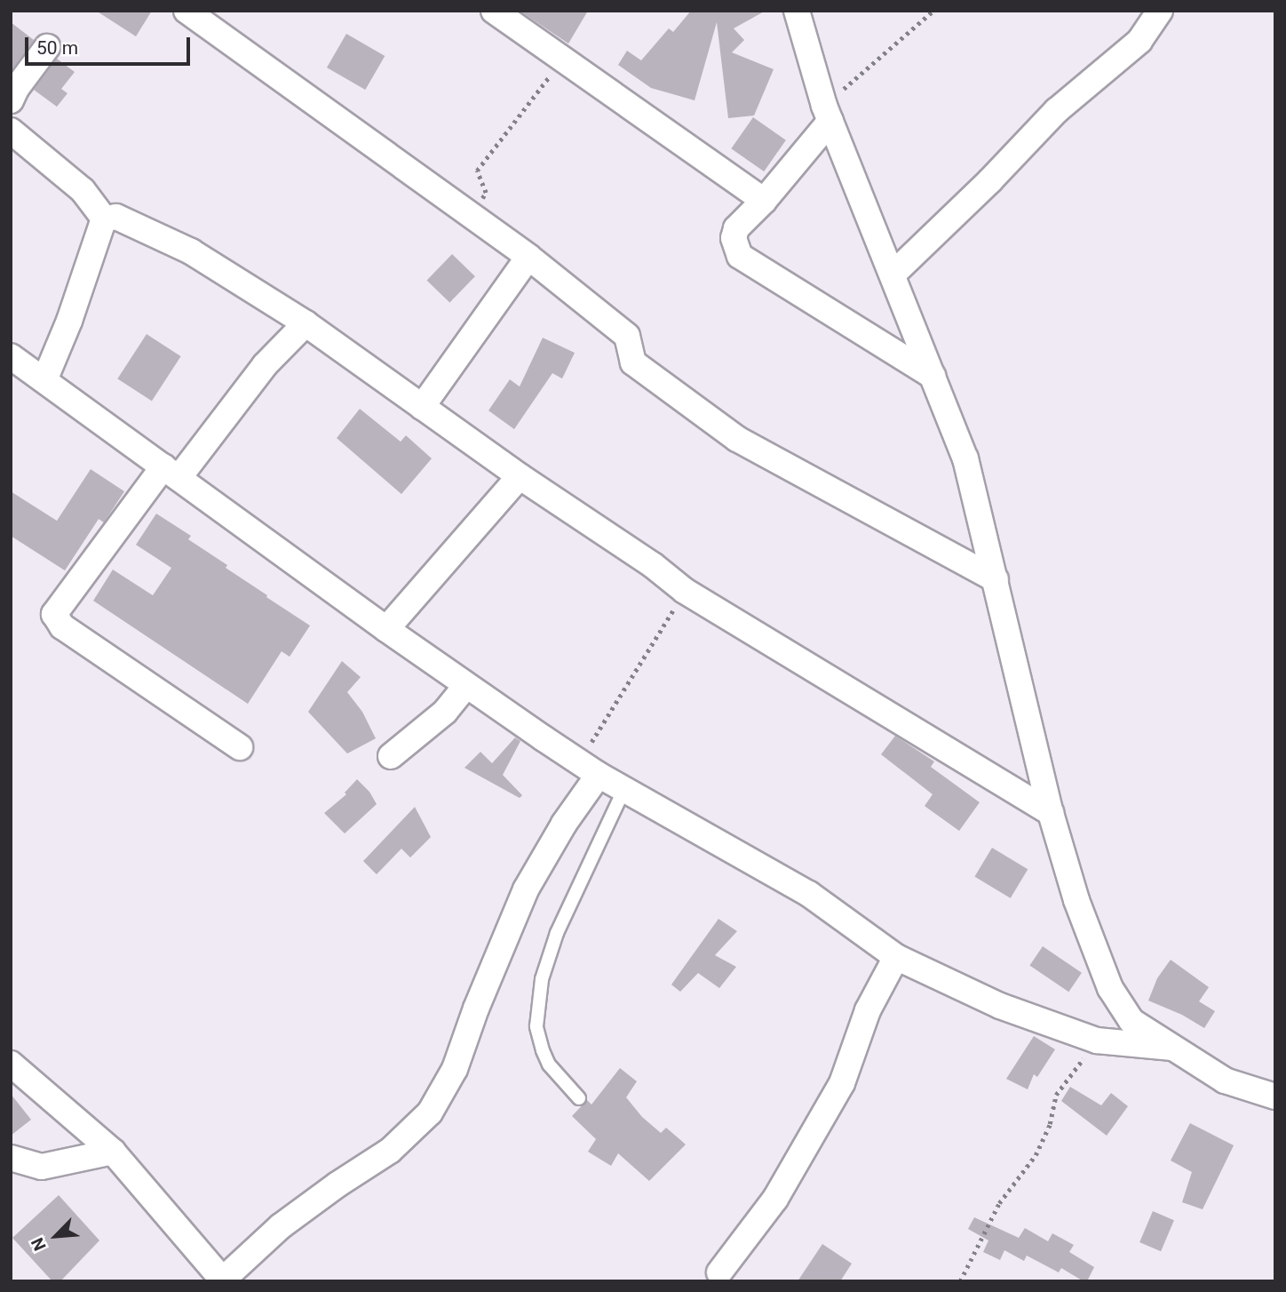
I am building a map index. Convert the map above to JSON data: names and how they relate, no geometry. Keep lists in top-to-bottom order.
{
  "scale_bar": "50 m",
  "north": "bottom left"
}
